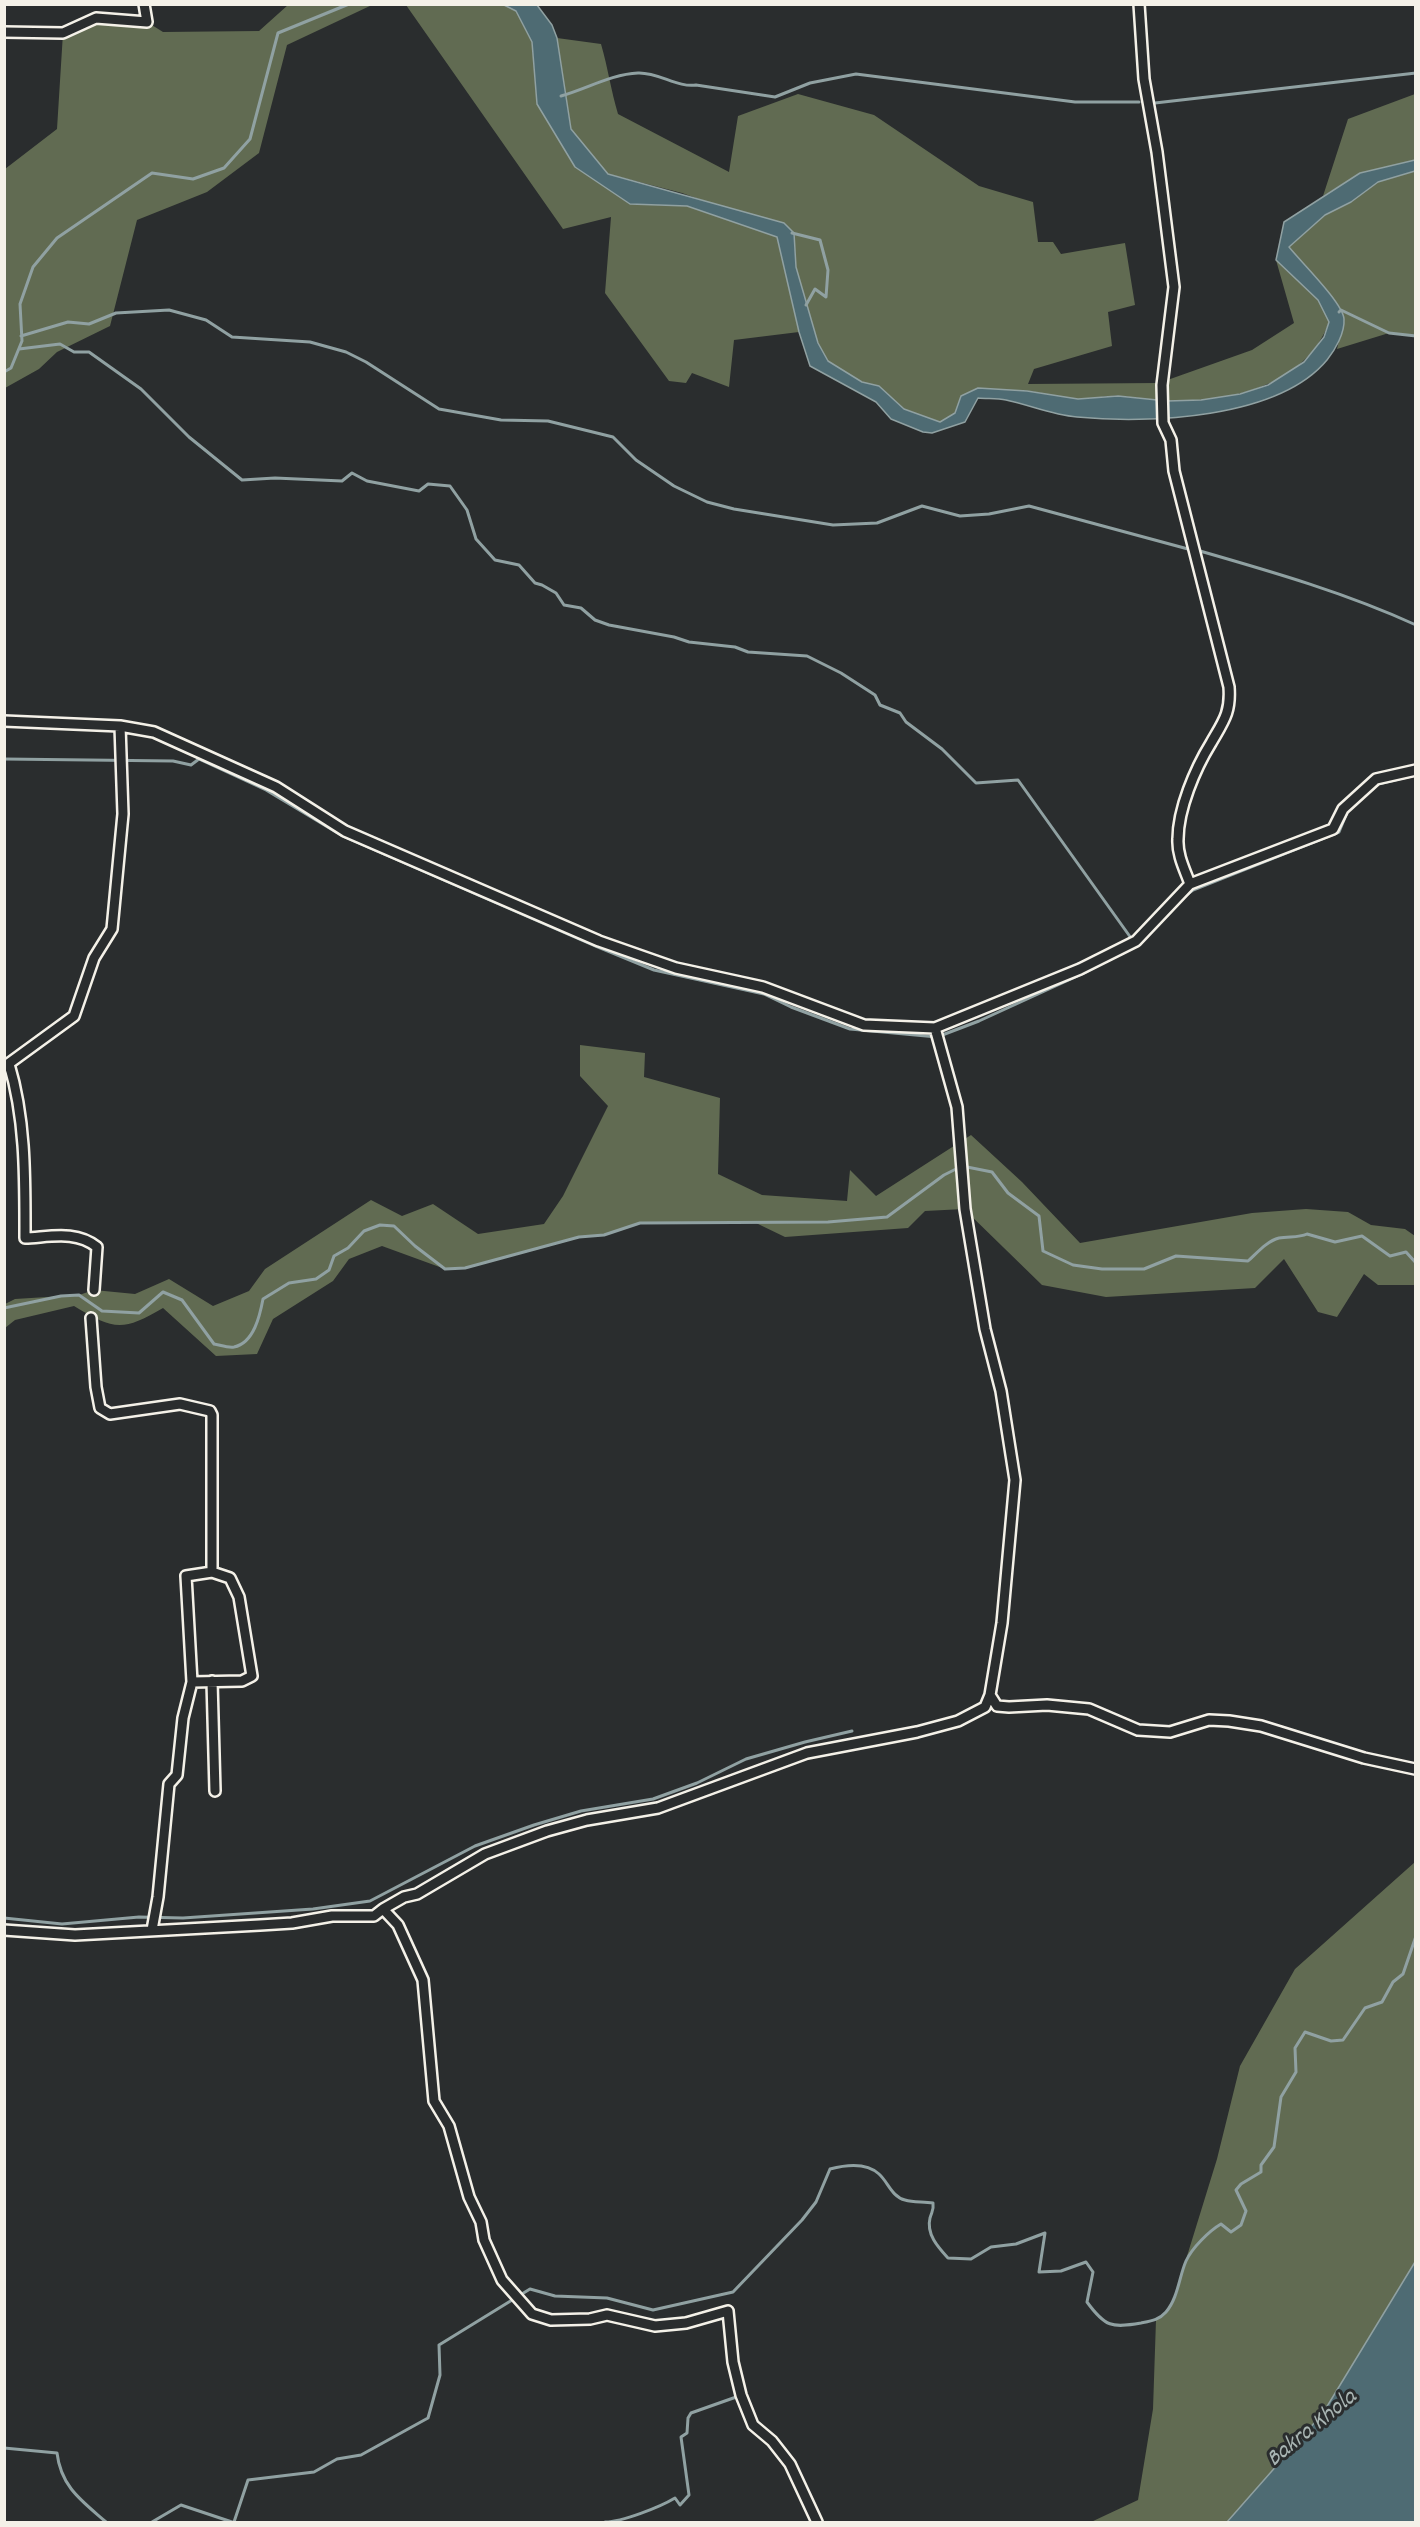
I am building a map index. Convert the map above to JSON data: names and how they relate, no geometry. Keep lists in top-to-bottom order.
{
  "water": ["Bakra Khola"]
}
